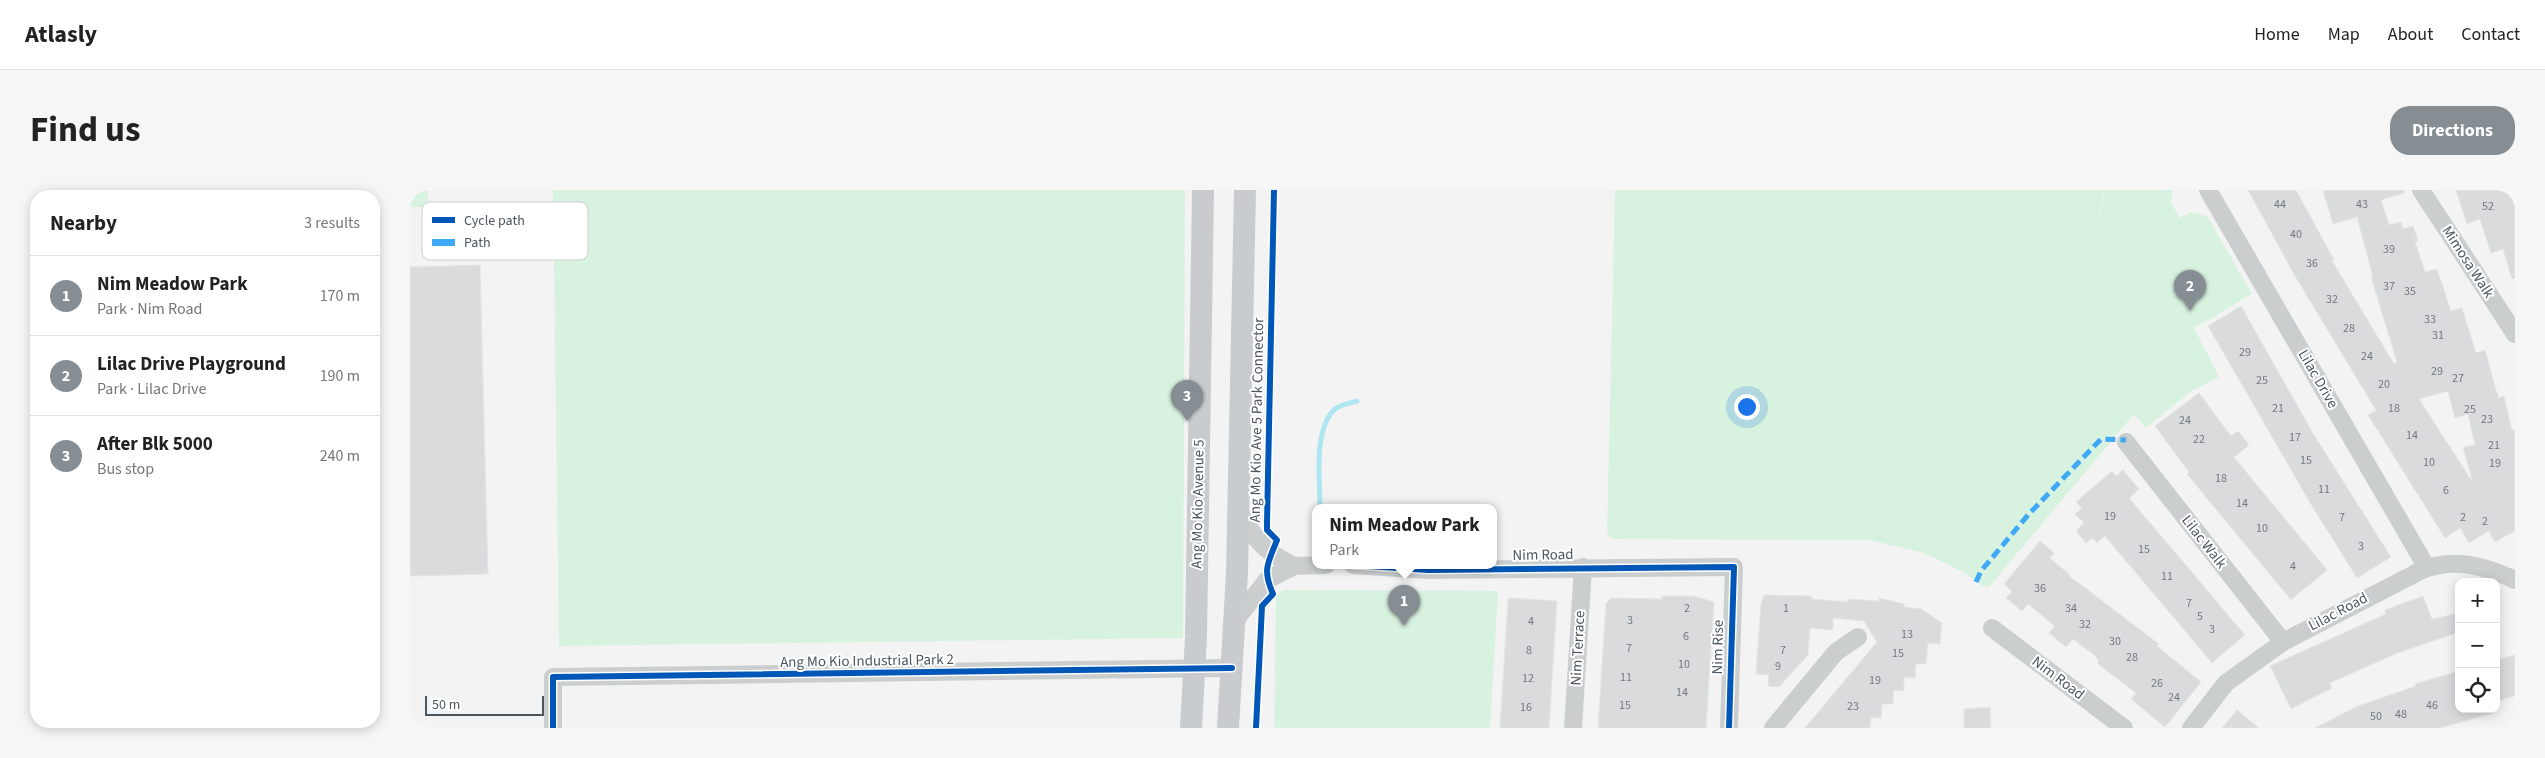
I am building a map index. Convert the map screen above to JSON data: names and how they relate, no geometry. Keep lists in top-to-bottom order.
{
  "streets": {
    "main road": ["Ang Mo Kio Avenue 5"],
    "street": [
      "Mimosa Walk",
      "Lilac Drive",
      "Lilac Walk",
      "Nim Road",
      "Lilac Road",
      "Nim Rise",
      "Nim Terrace",
      "Ang Mo Kio Industrial Park 2"
    ],
    "cycle path": ["Ang Mo Kio Ave 5 Park Connector"]
  },
  "crossings": [
    ["Lilac Drive", "Lilac Road"],
    ["Ang Mo Kio Avenue 5", "Ang Mo Kio Industrial Park 2"],
    ["Lilac Walk", "Lilac Road"],
    ["Nim Road", "Nim Rise"],
    ["Nim Road", "Nim Terrace"]
  ],
  "house_numbers": [
    "44",
    "43",
    "52",
    "40",
    "39",
    "36",
    "37",
    "35",
    "32",
    "33",
    "28",
    "31",
    "29",
    "24",
    "29",
    "27",
    "25",
    "20",
    "21",
    "18",
    "25",
    "23",
    "24",
    "14",
    "17",
    "22",
    "21",
    "15",
    "10",
    "19",
    "18",
    "11",
    "6",
    "14",
    "19",
    "7",
    "2",
    "2",
    "10",
    "3",
    "15",
    "4",
    "11",
    "36",
    "7",
    "2",
    "1",
    "34",
    "5",
    "3",
    "4",
    "32",
    "3",
    "13",
    "6",
    "30",
    "7",
    "8",
    "7",
    "15",
    "28",
    "10",
    "9",
    "11",
    "12",
    "19",
    "26",
    "14",
    "24",
    "15",
    "46",
    "23",
    "16",
    "48",
    "50"
  ],
  "legend": ["Cycle path", "Path"],
  "scale_bar": "50 m",
  "page": {
    "header": "Atlasly",
    "nav": [
      "Home",
      "Map",
      "About",
      "Contact"
    ],
    "title": "Find us",
    "buttons": "Directions",
    "heading": ["Nearby", "3 results"],
    "list": [
      {
        "mark": "1",
        "name": "Nim Meadow Park",
        "note": "Park · Nim Road",
        "value": "170 m"
      },
      {
        "mark": "2",
        "name": "Lilac Drive Playground",
        "note": "Park · Lilac Drive",
        "value": "190 m"
      },
      {
        "mark": "3",
        "name": "After Blk 5000",
        "note": "Bus stop",
        "value": "240 m"
      }
    ],
    "pins": ["2", "3", "1"],
    "popup": ["Nim Meadow Park", "Park"],
    "map_buttons": ["+", "−"],
    "scale": "50 m"
  }
}
